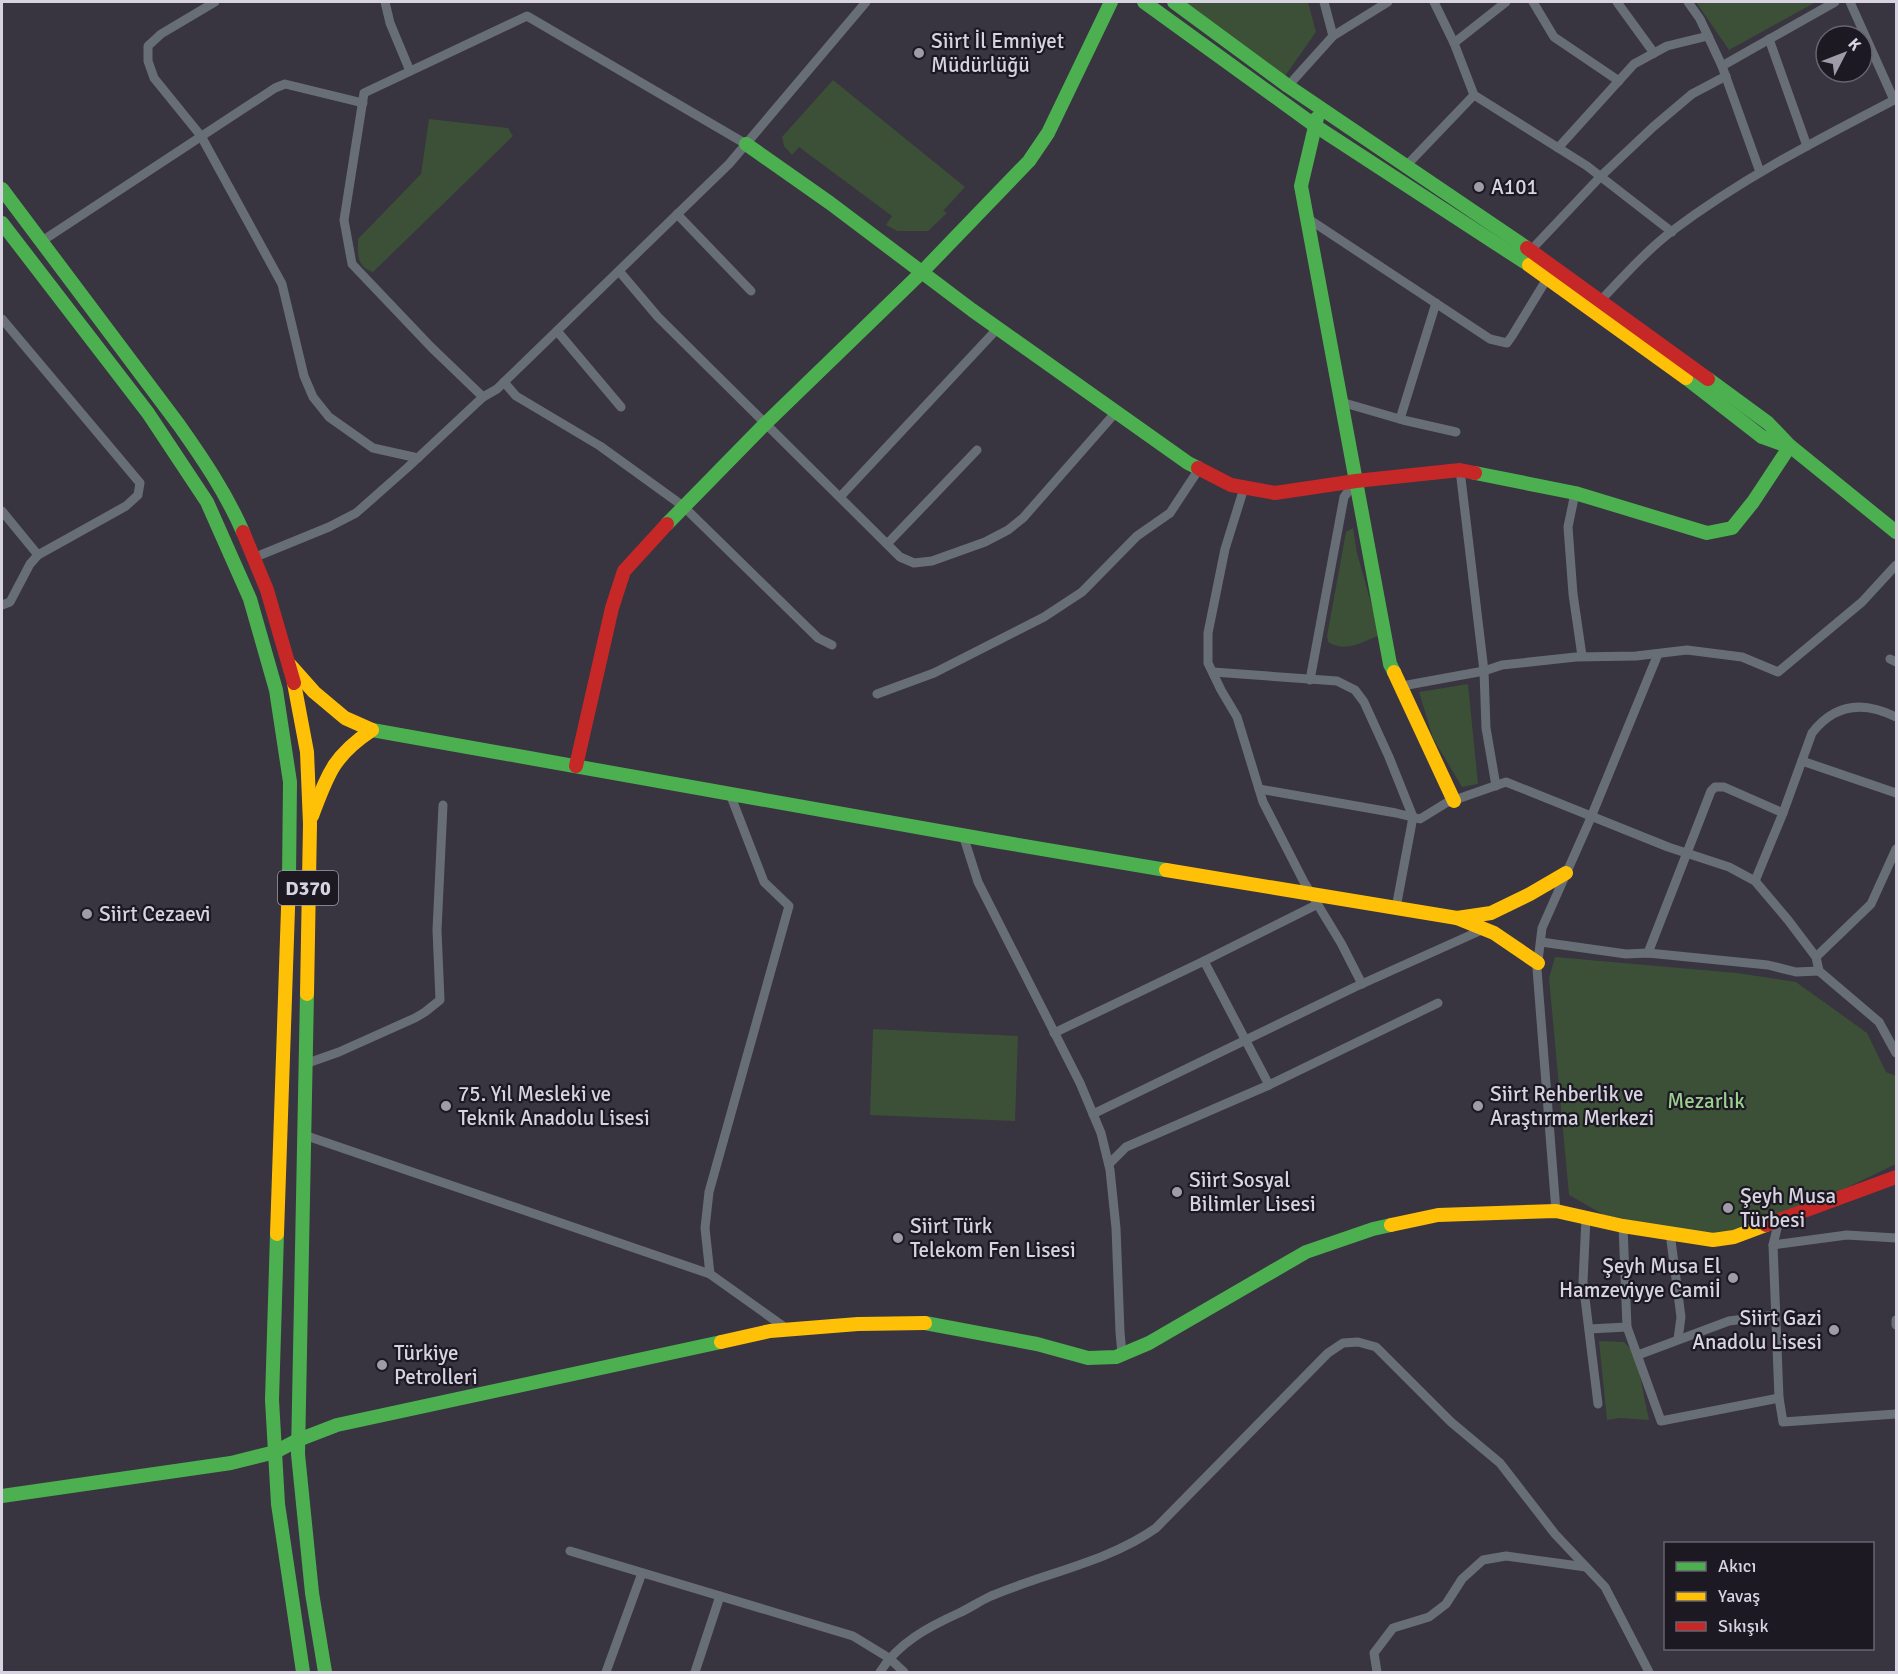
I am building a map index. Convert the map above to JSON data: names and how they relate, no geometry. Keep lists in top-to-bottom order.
{
  "streets": {
    "main road": ["D370"]
  },
  "parks": ["Mezarlık"],
  "places": [
    "Siirt İl Emniyet Müdürlüğü",
    "A101",
    "Siirt Cezaevi",
    "75. Yıl Mesleki ve Teknik Anadolu Lisesi",
    "Siirt Rehberlik ve Araştırma Merkezi",
    "Siirt Sosyal Bilimler Lisesi",
    "Şeyh Musa Türbesi",
    "Siirt Türk Telekom Fen Lisesi",
    "Şeyh Musa El Hamzeviyye Camiİ",
    "Siirt Gazi Anadolu Lisesi",
    "Türkiye Petrolleri"
  ],
  "legend": ["Akıcı", "Yavaş", "Sıkışık"],
  "north": "top right"
}
